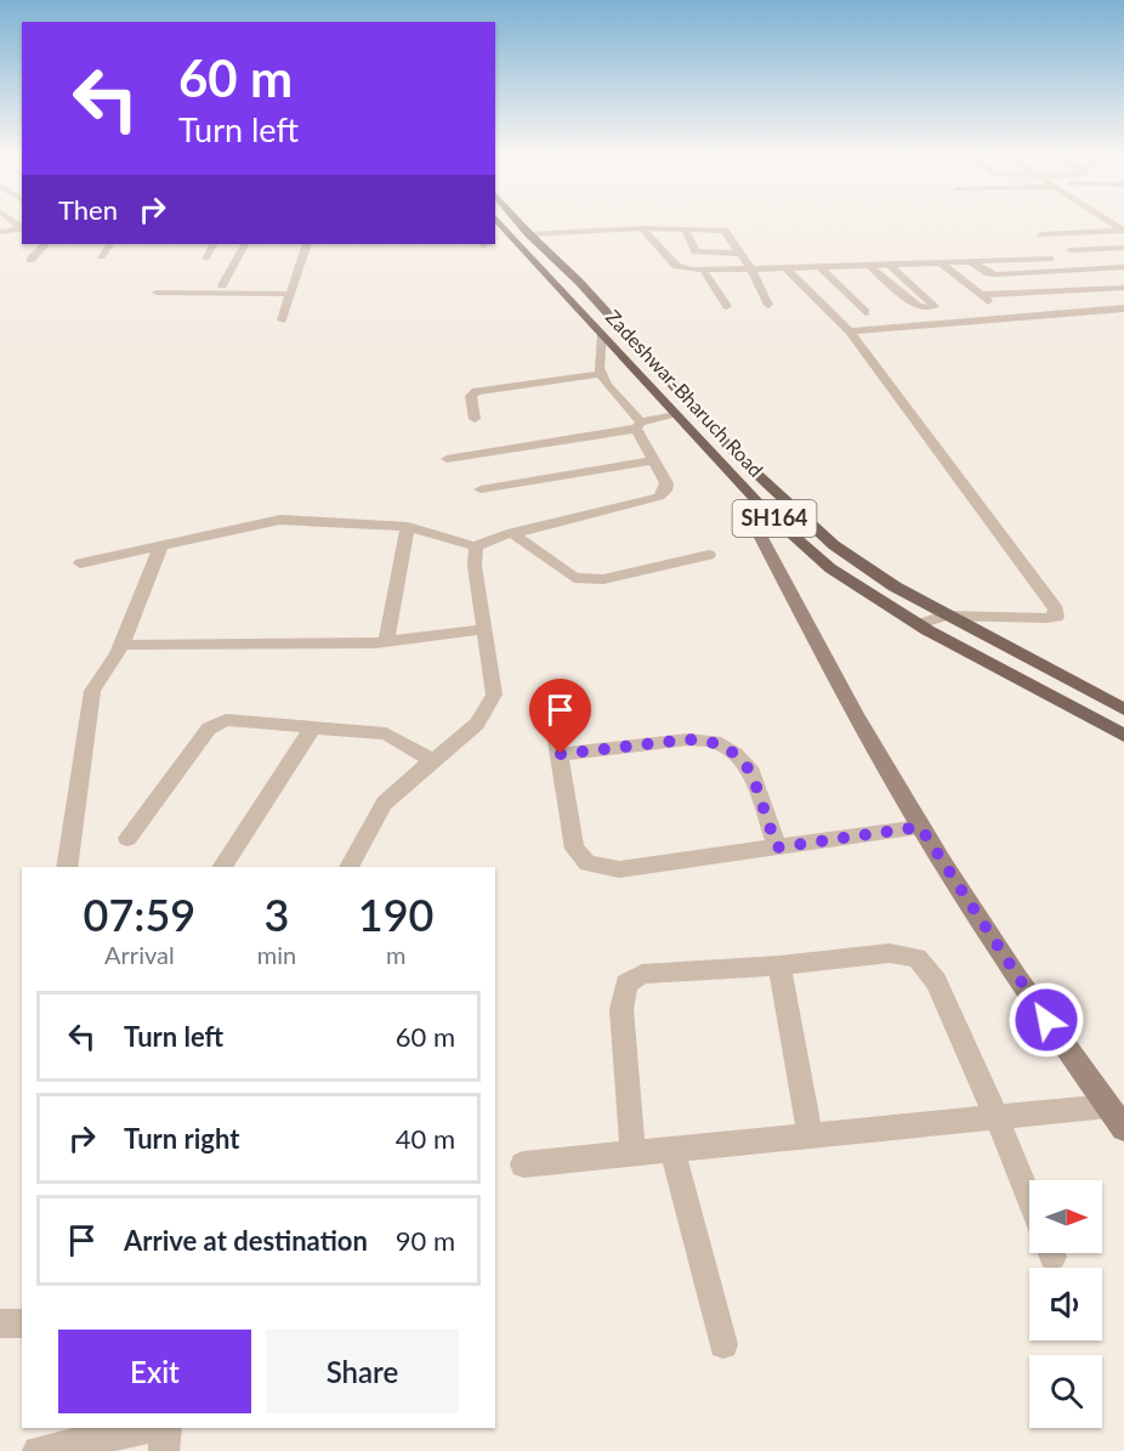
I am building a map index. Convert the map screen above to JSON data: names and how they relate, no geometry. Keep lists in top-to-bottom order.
{
  "streets": {
    "main road": ["Zadeshwar-Bharuch Road", "SH164"]
  },
  "north": "right",
  "page": {
    "turn": ["60 m", "Turn left"],
    "then": "Then",
    "eta": [
      "07:59",
      "Arrival",
      "3",
      "min",
      "190",
      "m"
    ],
    "list": [
      {
        "name": "Turn left",
        "value": "60 m"
      },
      {
        "name": "Turn right",
        "value": "40 m"
      },
      {
        "name": "Arrive at destination",
        "value": "90 m"
      }
    ],
    "buttons": ["Exit", "Share"]
  }
}
